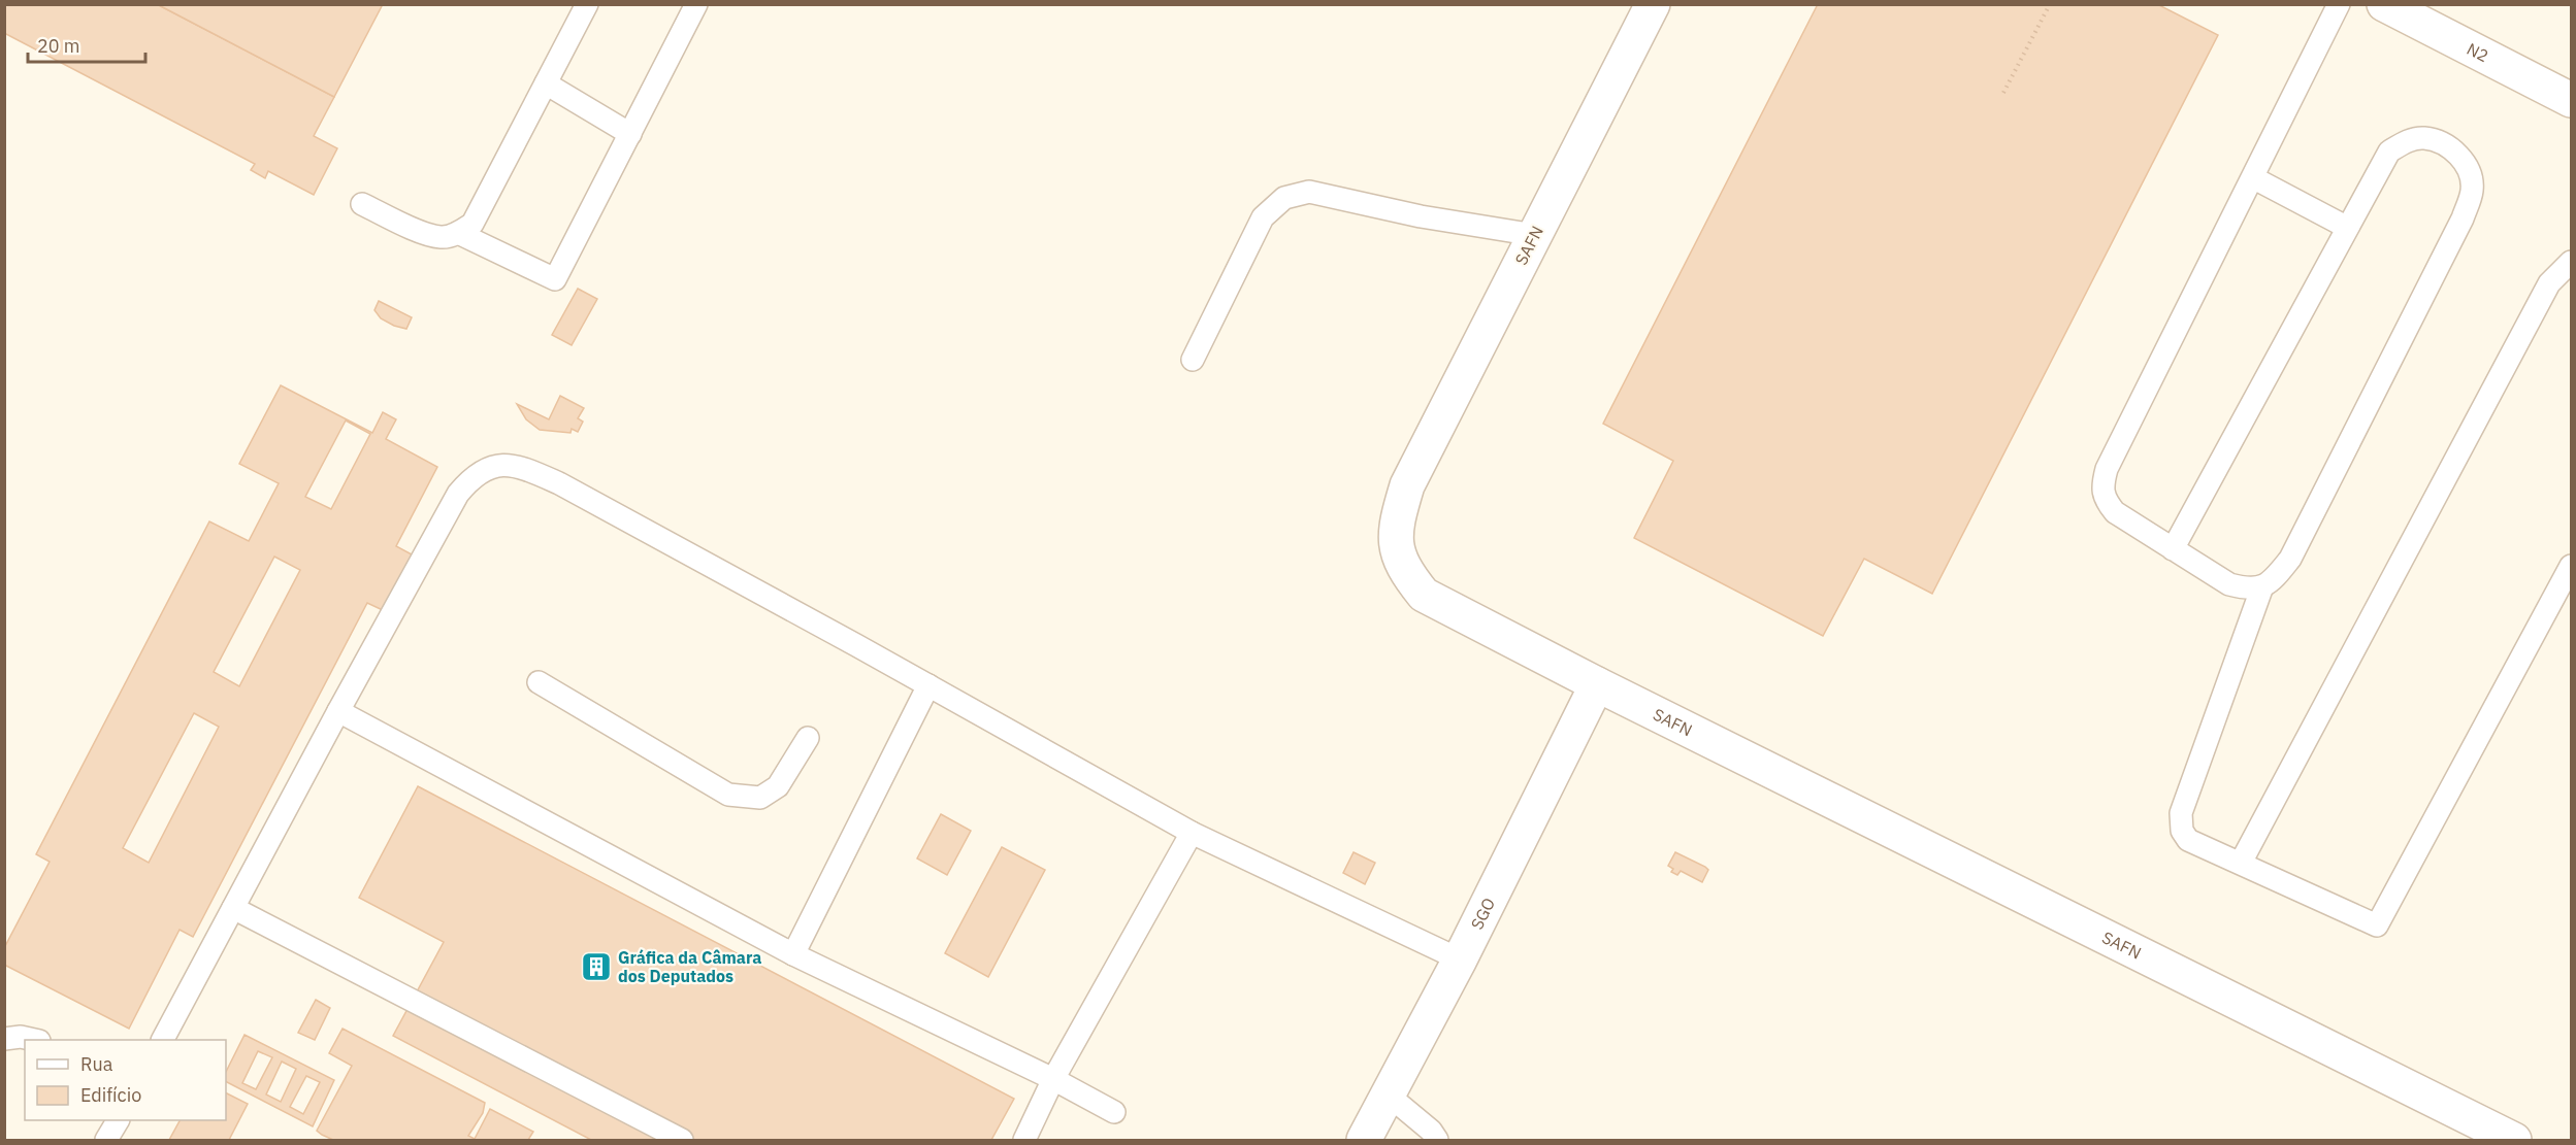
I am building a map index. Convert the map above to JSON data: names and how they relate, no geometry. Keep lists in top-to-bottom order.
{
  "streets": {
    "street": ["N2", "SAFN", "SGO"]
  },
  "crossings": [
    ["SAFN", "SGO"]
  ],
  "places": {
    "building": ["Gráfica da Câmara dos Deputados"]
  },
  "legend": ["Rua", "Edifício"],
  "scale_bar": "20 m"
}
